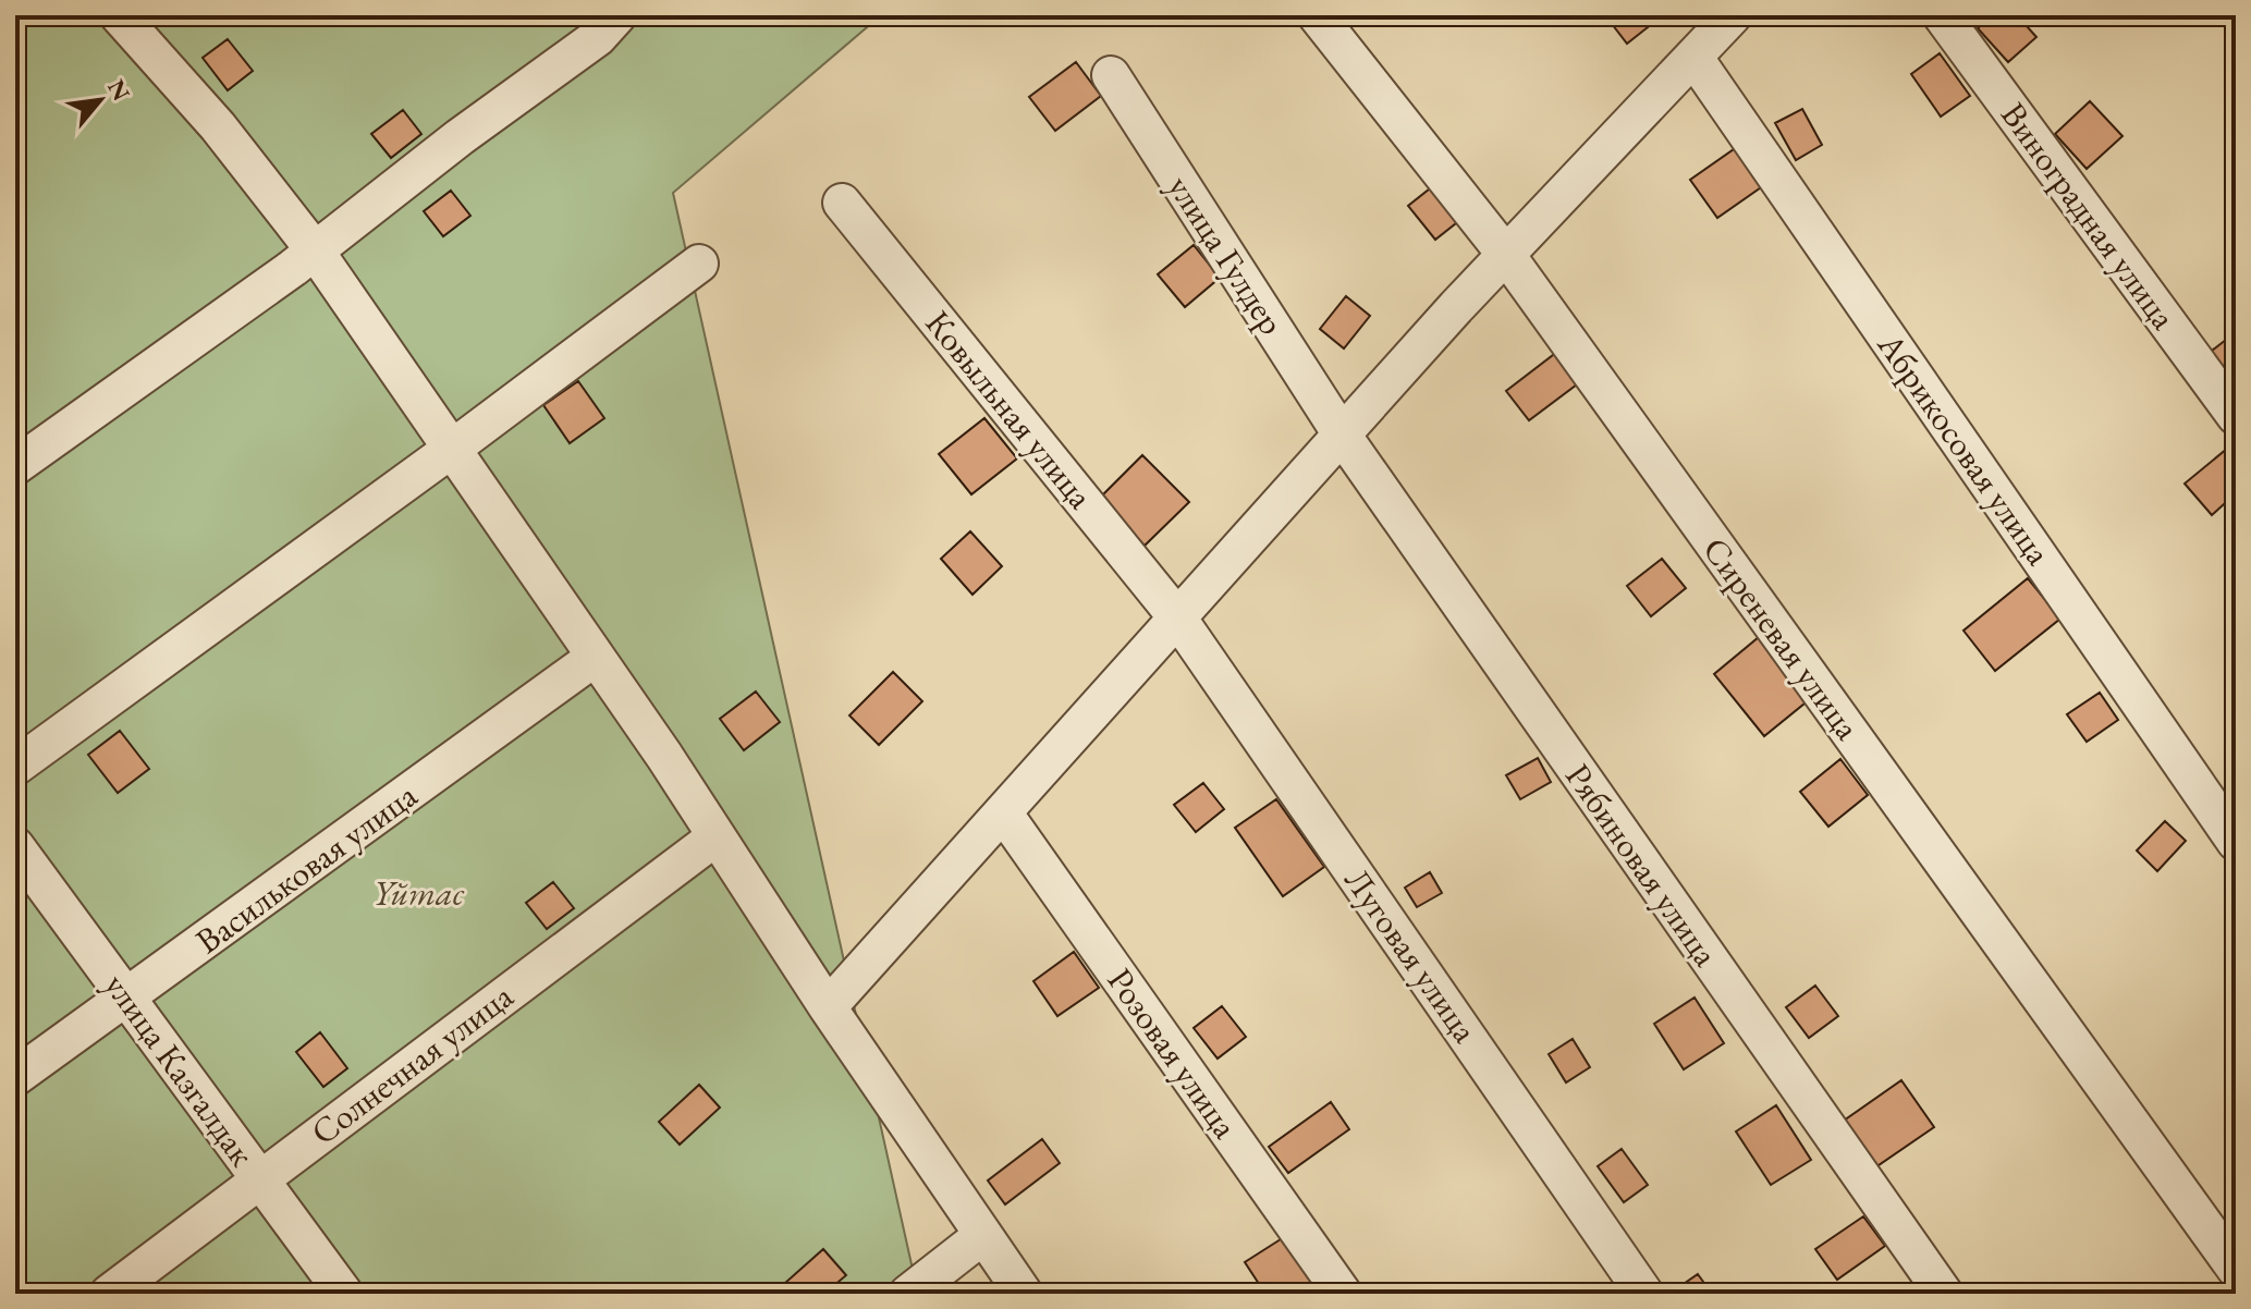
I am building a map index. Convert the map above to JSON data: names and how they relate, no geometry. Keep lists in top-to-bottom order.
{
  "streets": {
    "street": [
      "Виноградная улица",
      "улица Гулдер",
      "Ковыльная улица",
      "Абрикосовая улица",
      "Сиреневая улица",
      "Рябиновая улица",
      "Васильковая улица",
      "Луговая улица",
      "Розовая улица",
      "Солнечная улица",
      "улица Казгалдак"
    ]
  },
  "crossings": [
    ["улица Гулдер", "Рябиновая улица"],
    ["Ковыльная улица", "Луговая улица"],
    ["Васильковая улица", "улица Казгалдак"],
    ["Солнечная улица", "улица Казгалдак"]
  ],
  "parks": ["Үйтас"],
  "north": "top right"
}
